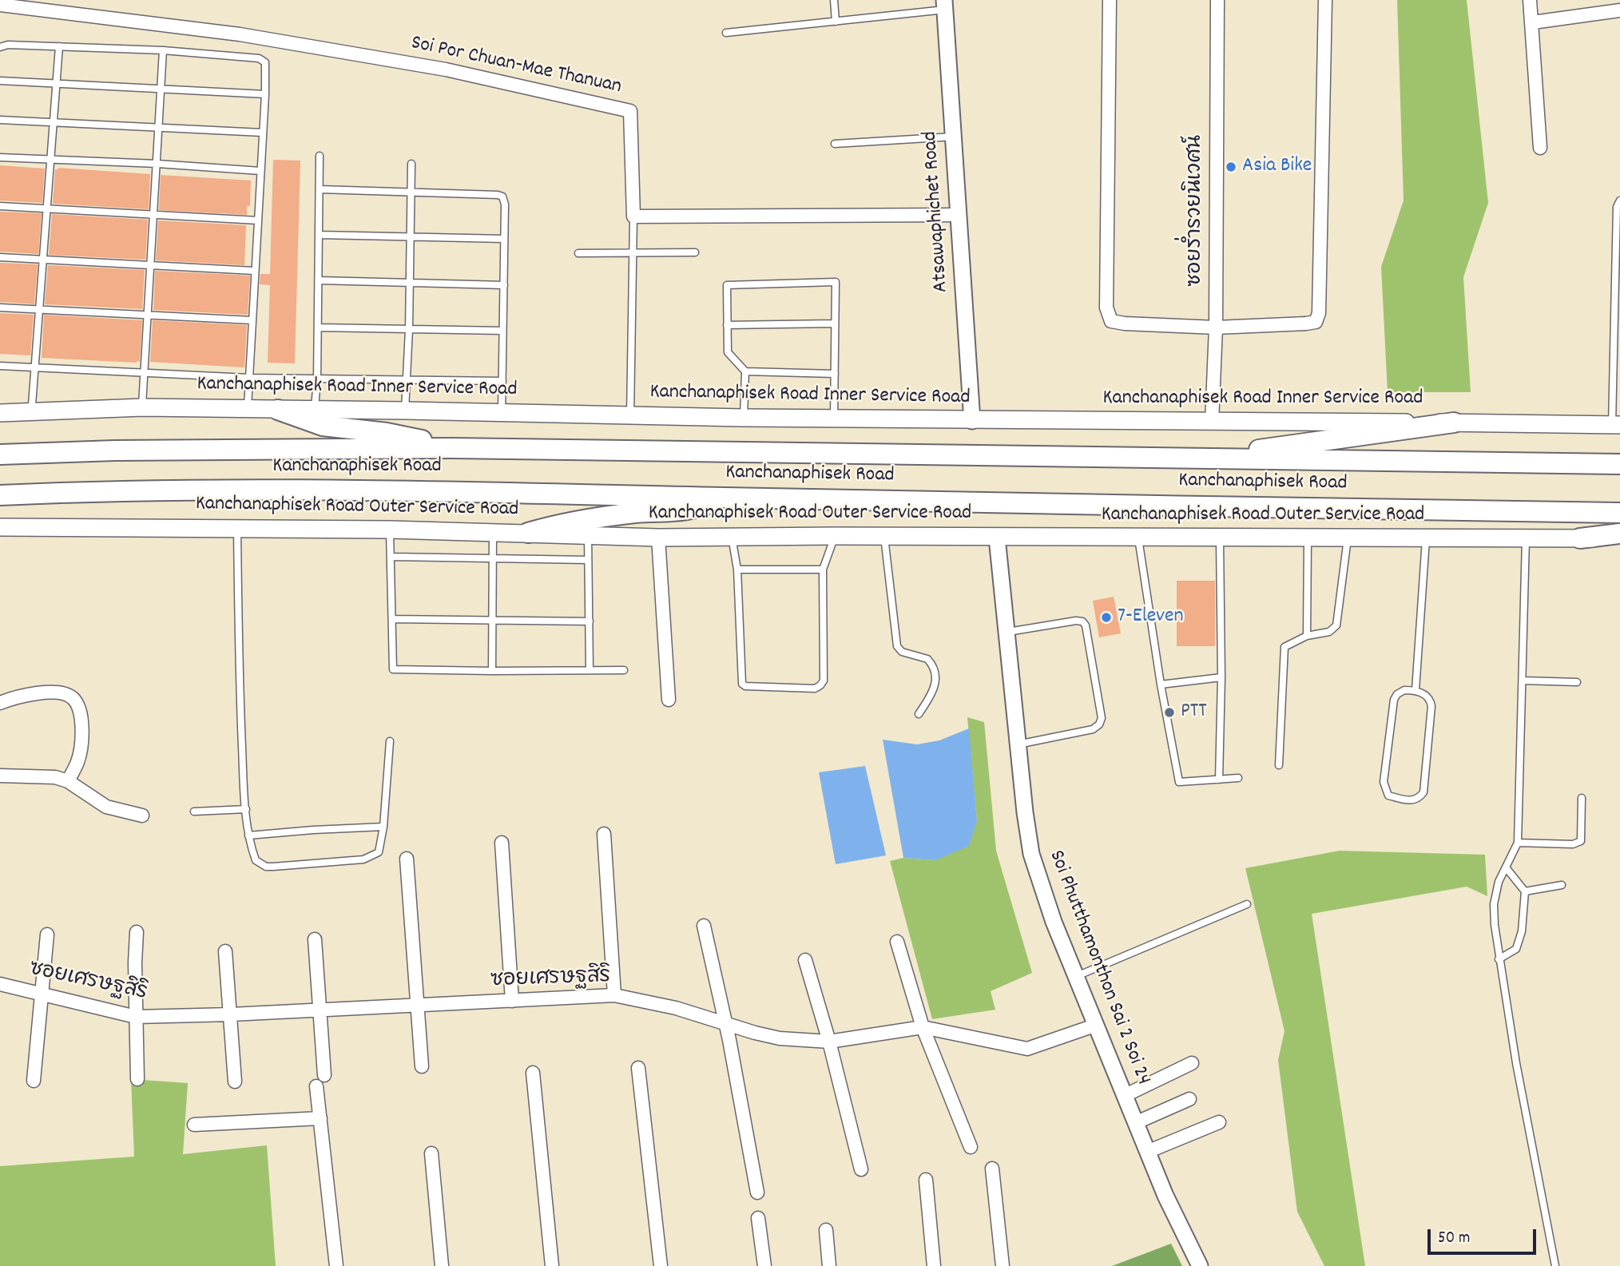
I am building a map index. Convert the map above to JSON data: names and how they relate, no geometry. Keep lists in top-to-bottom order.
{
  "streets": {
    "highway": ["Kanchanaphisek Road"],
    "main road": ["Kanchanaphisek Road Inner Service Road", "Kanchanaphisek Road Outer Service Road"],
    "street": [
      "Soi Por Chuan-Mae Thanuan",
      "ซอยร่ำรวยนิเวศน์",
      "Atsawaphichet Road",
      "Soi Phutthamonthon Sai 2 Soi 24",
      "ซอยเศรษฐสิริ"
    ]
  },
  "crossings": [
    ["ซอยร่ำรวยนิเวศน์", "Kanchanaphisek Road Inner Service Road"],
    ["Atsawaphichet Road", "Kanchanaphisek Road Inner Service Road"],
    ["Kanchanaphisek Road Outer Service Road", "Soi Phutthamonthon Sai 2 Soi 24"],
    ["Soi Phutthamonthon Sai 2 Soi 24", "ซอยเศรษฐสิริ"]
  ],
  "places": ["Asia Bike", "7-Eleven", "PTT"],
  "scale_bar": "50 m"
}
